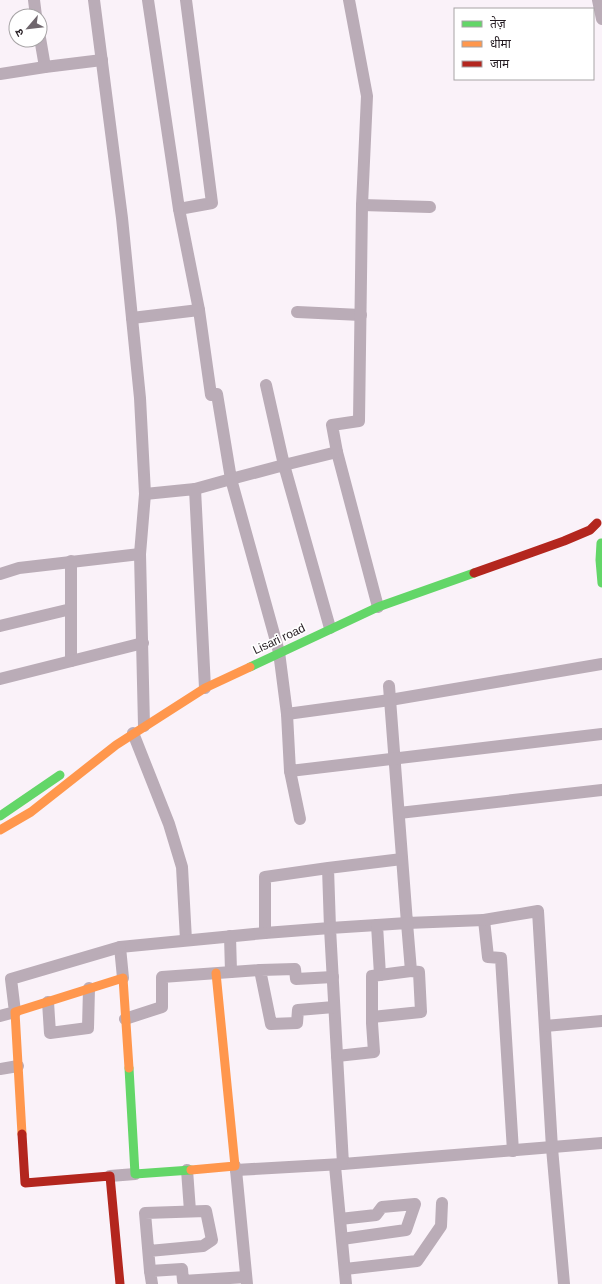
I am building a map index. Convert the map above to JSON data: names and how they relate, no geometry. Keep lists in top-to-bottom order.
{
  "streets": {
    "street": ["Lisari road"]
  },
  "legend": ["तेज़", "धीमा", "जाम"],
  "north": "bottom left"
}
